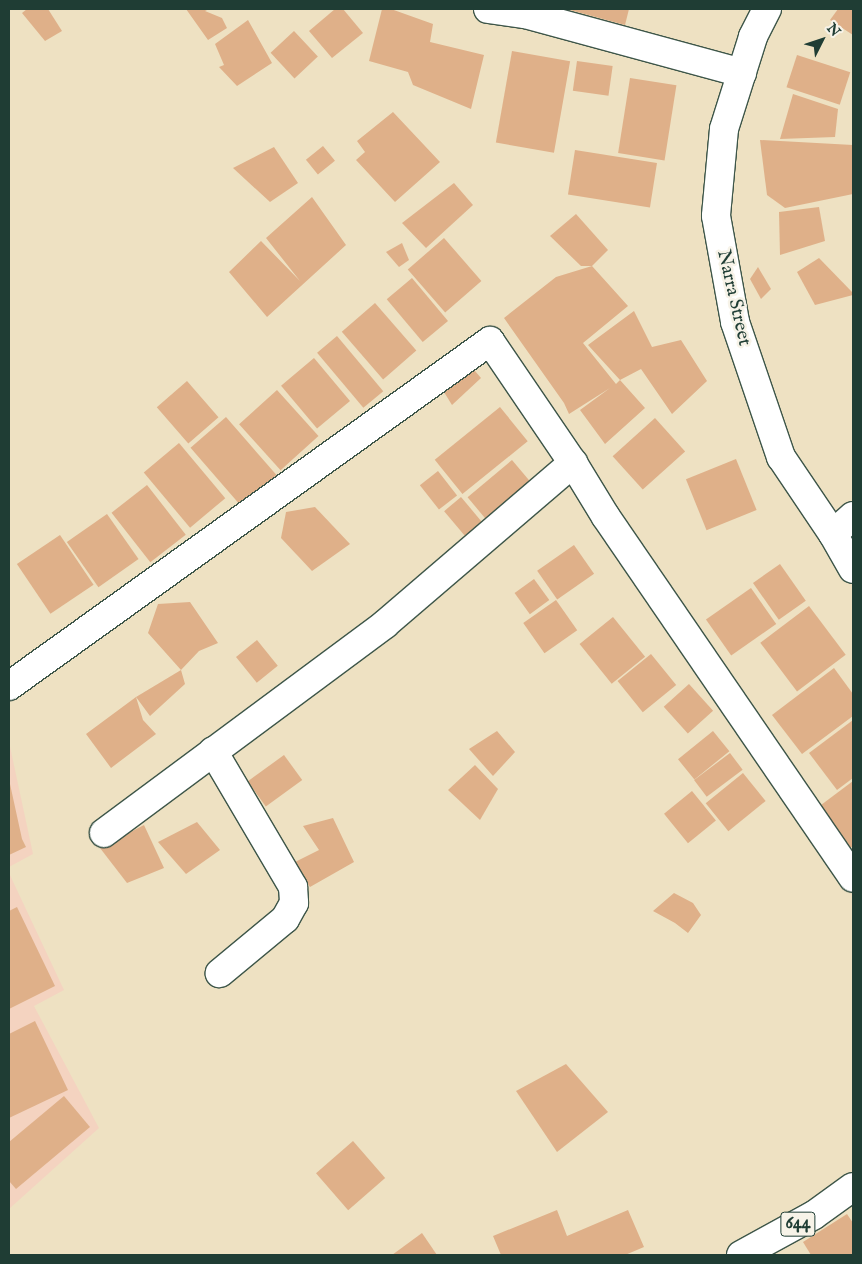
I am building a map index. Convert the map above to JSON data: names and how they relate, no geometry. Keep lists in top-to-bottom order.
{
  "streets": {
    "street": ["Narra Street", "644"]
  },
  "north": "top right"
}
